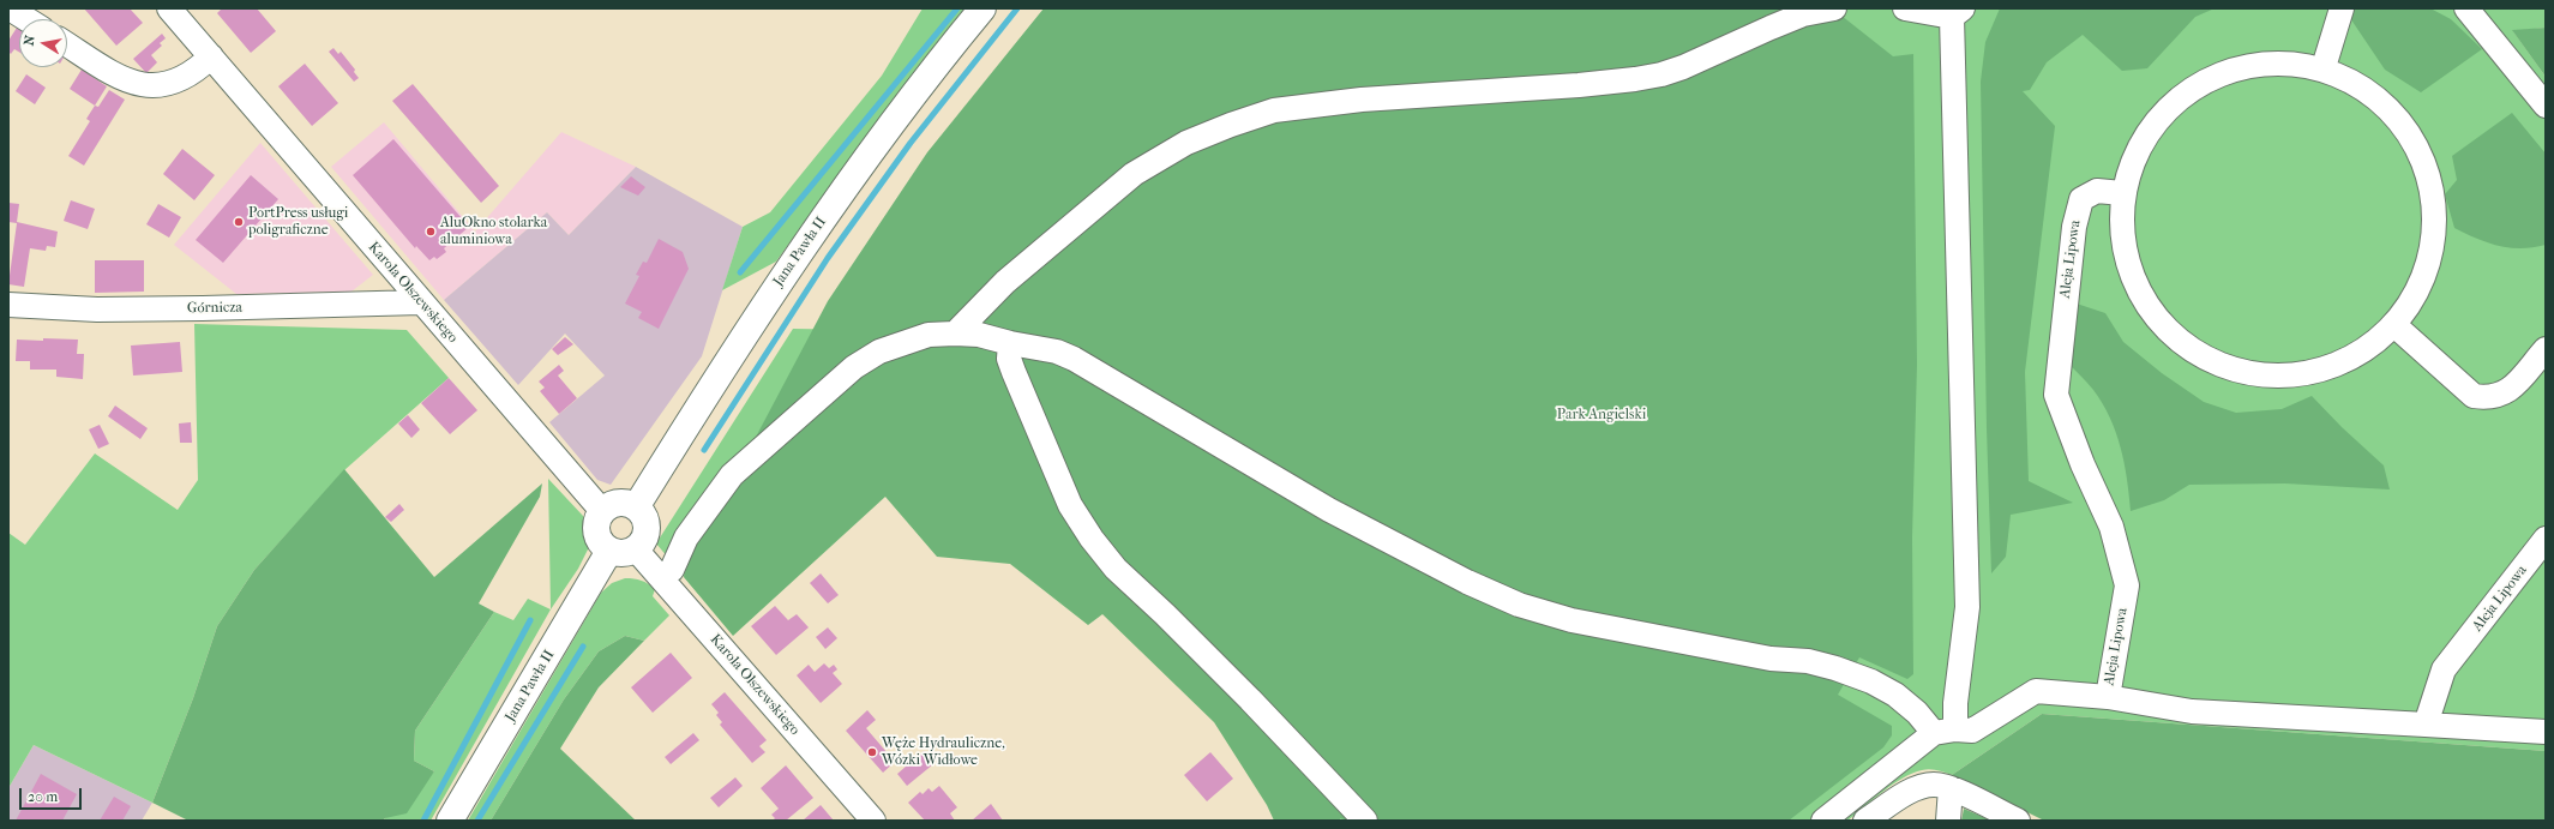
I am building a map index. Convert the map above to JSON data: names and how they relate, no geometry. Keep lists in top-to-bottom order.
{
  "streets": {
    "main road": ["Jana Pawła II"],
    "street": ["Aleja Lipowa", "Karola Olszewskiego", "Górnicza"]
  },
  "crossings": [
    ["Jana Pawła II", "Karola Olszewskiego"],
    ["Karola Olszewskiego", "Górnicza"]
  ],
  "parks": ["Park Angielski"],
  "places": ["PortPress usługi poligraficzne", "AluOkno stolarka aluminiowa", "Węże Hydrauliczne, Wózki Widłowe"],
  "scale_bar": "20 m",
  "north": "left"
}
